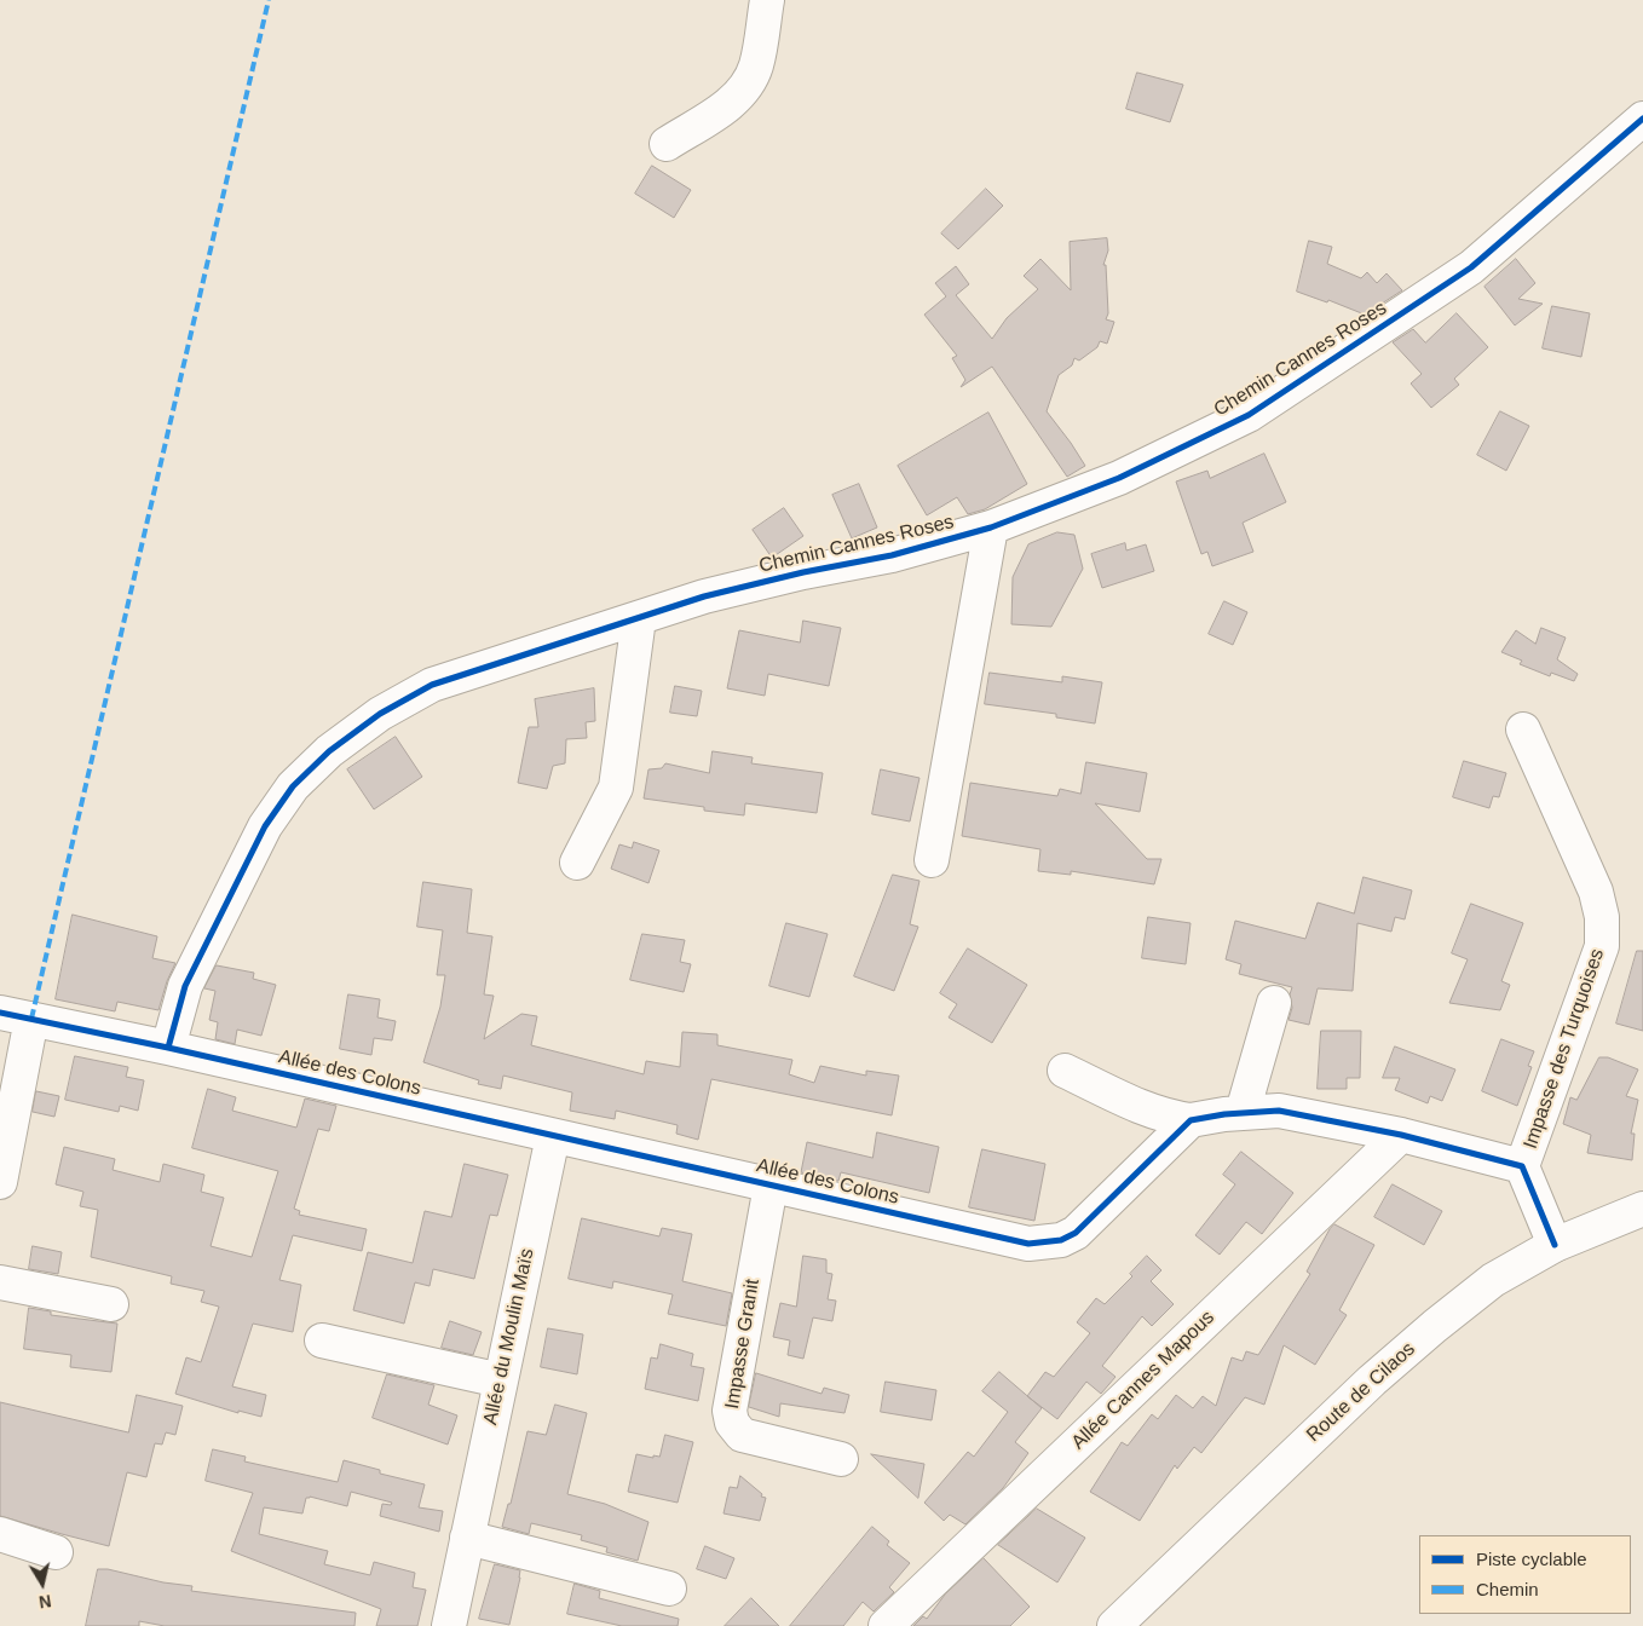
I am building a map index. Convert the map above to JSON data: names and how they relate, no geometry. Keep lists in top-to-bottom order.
{
  "streets": {
    "street": [
      "Chemin Cannes Roses",
      "Impasse des Turquoises",
      "Allée des Colons",
      "Allée du Moulin Maïs",
      "Impasse Granit",
      "Allée Cannes Mapous",
      "Route de Cilaos"
    ]
  },
  "crossings": [
    ["Chemin Cannes Roses", "Allée des Colons"],
    ["Allée des Colons", "Allée du Moulin Maïs"],
    ["Allée des Colons", "Impasse Granit"]
  ],
  "legend": ["Piste cyclable", "Chemin"],
  "north": "bottom"
}
